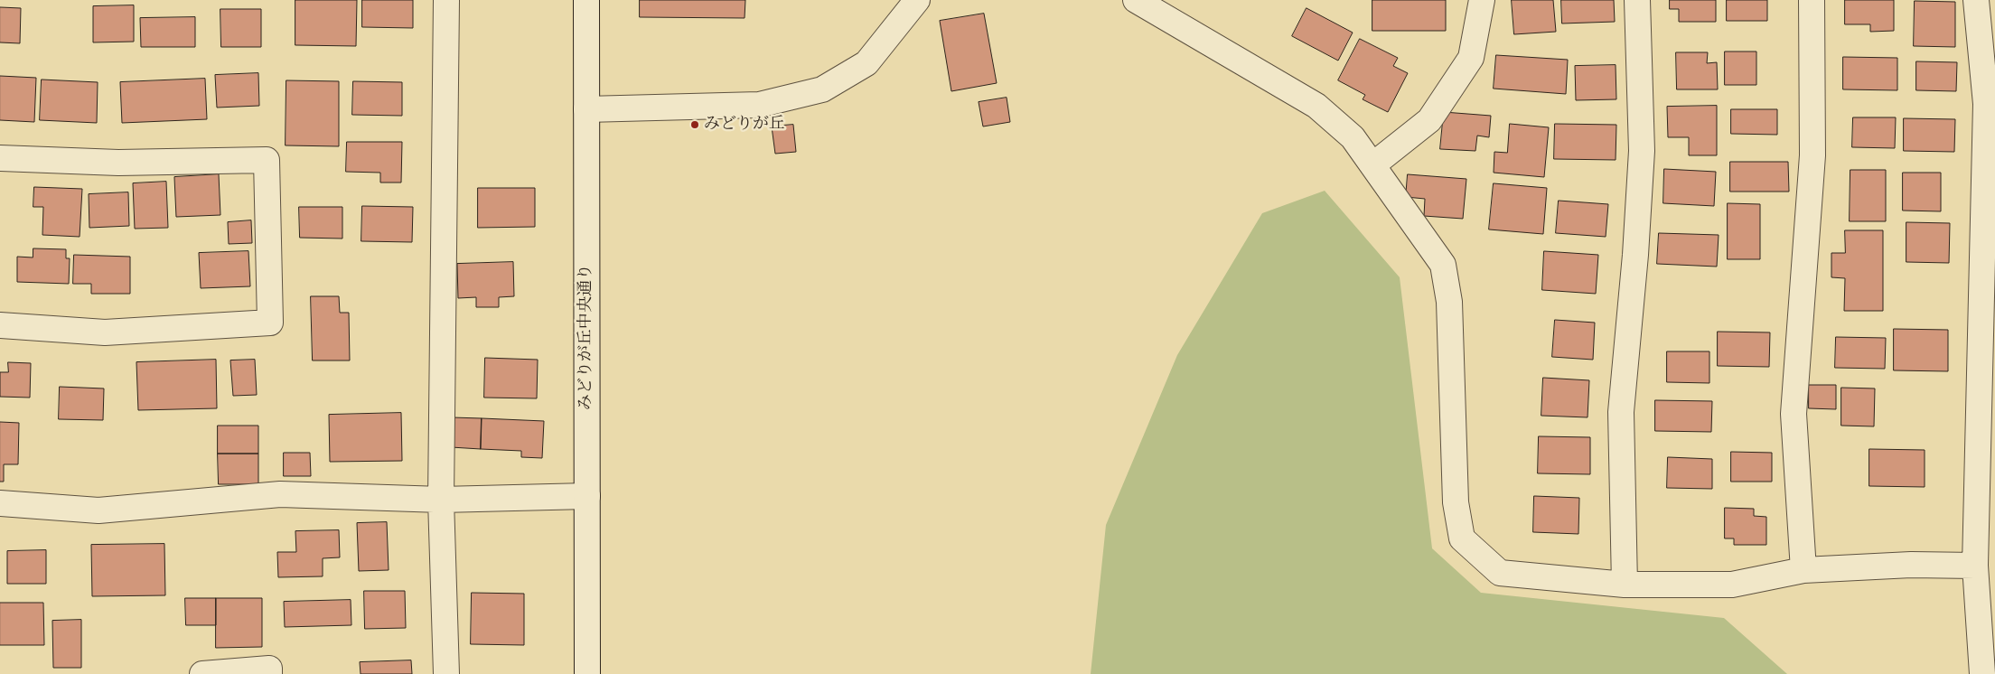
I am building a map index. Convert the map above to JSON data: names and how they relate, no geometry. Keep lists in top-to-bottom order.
{
  "streets": {
    "street": ["みどりが丘中央通り"]
  },
  "places": ["みどりが丘"]
}
